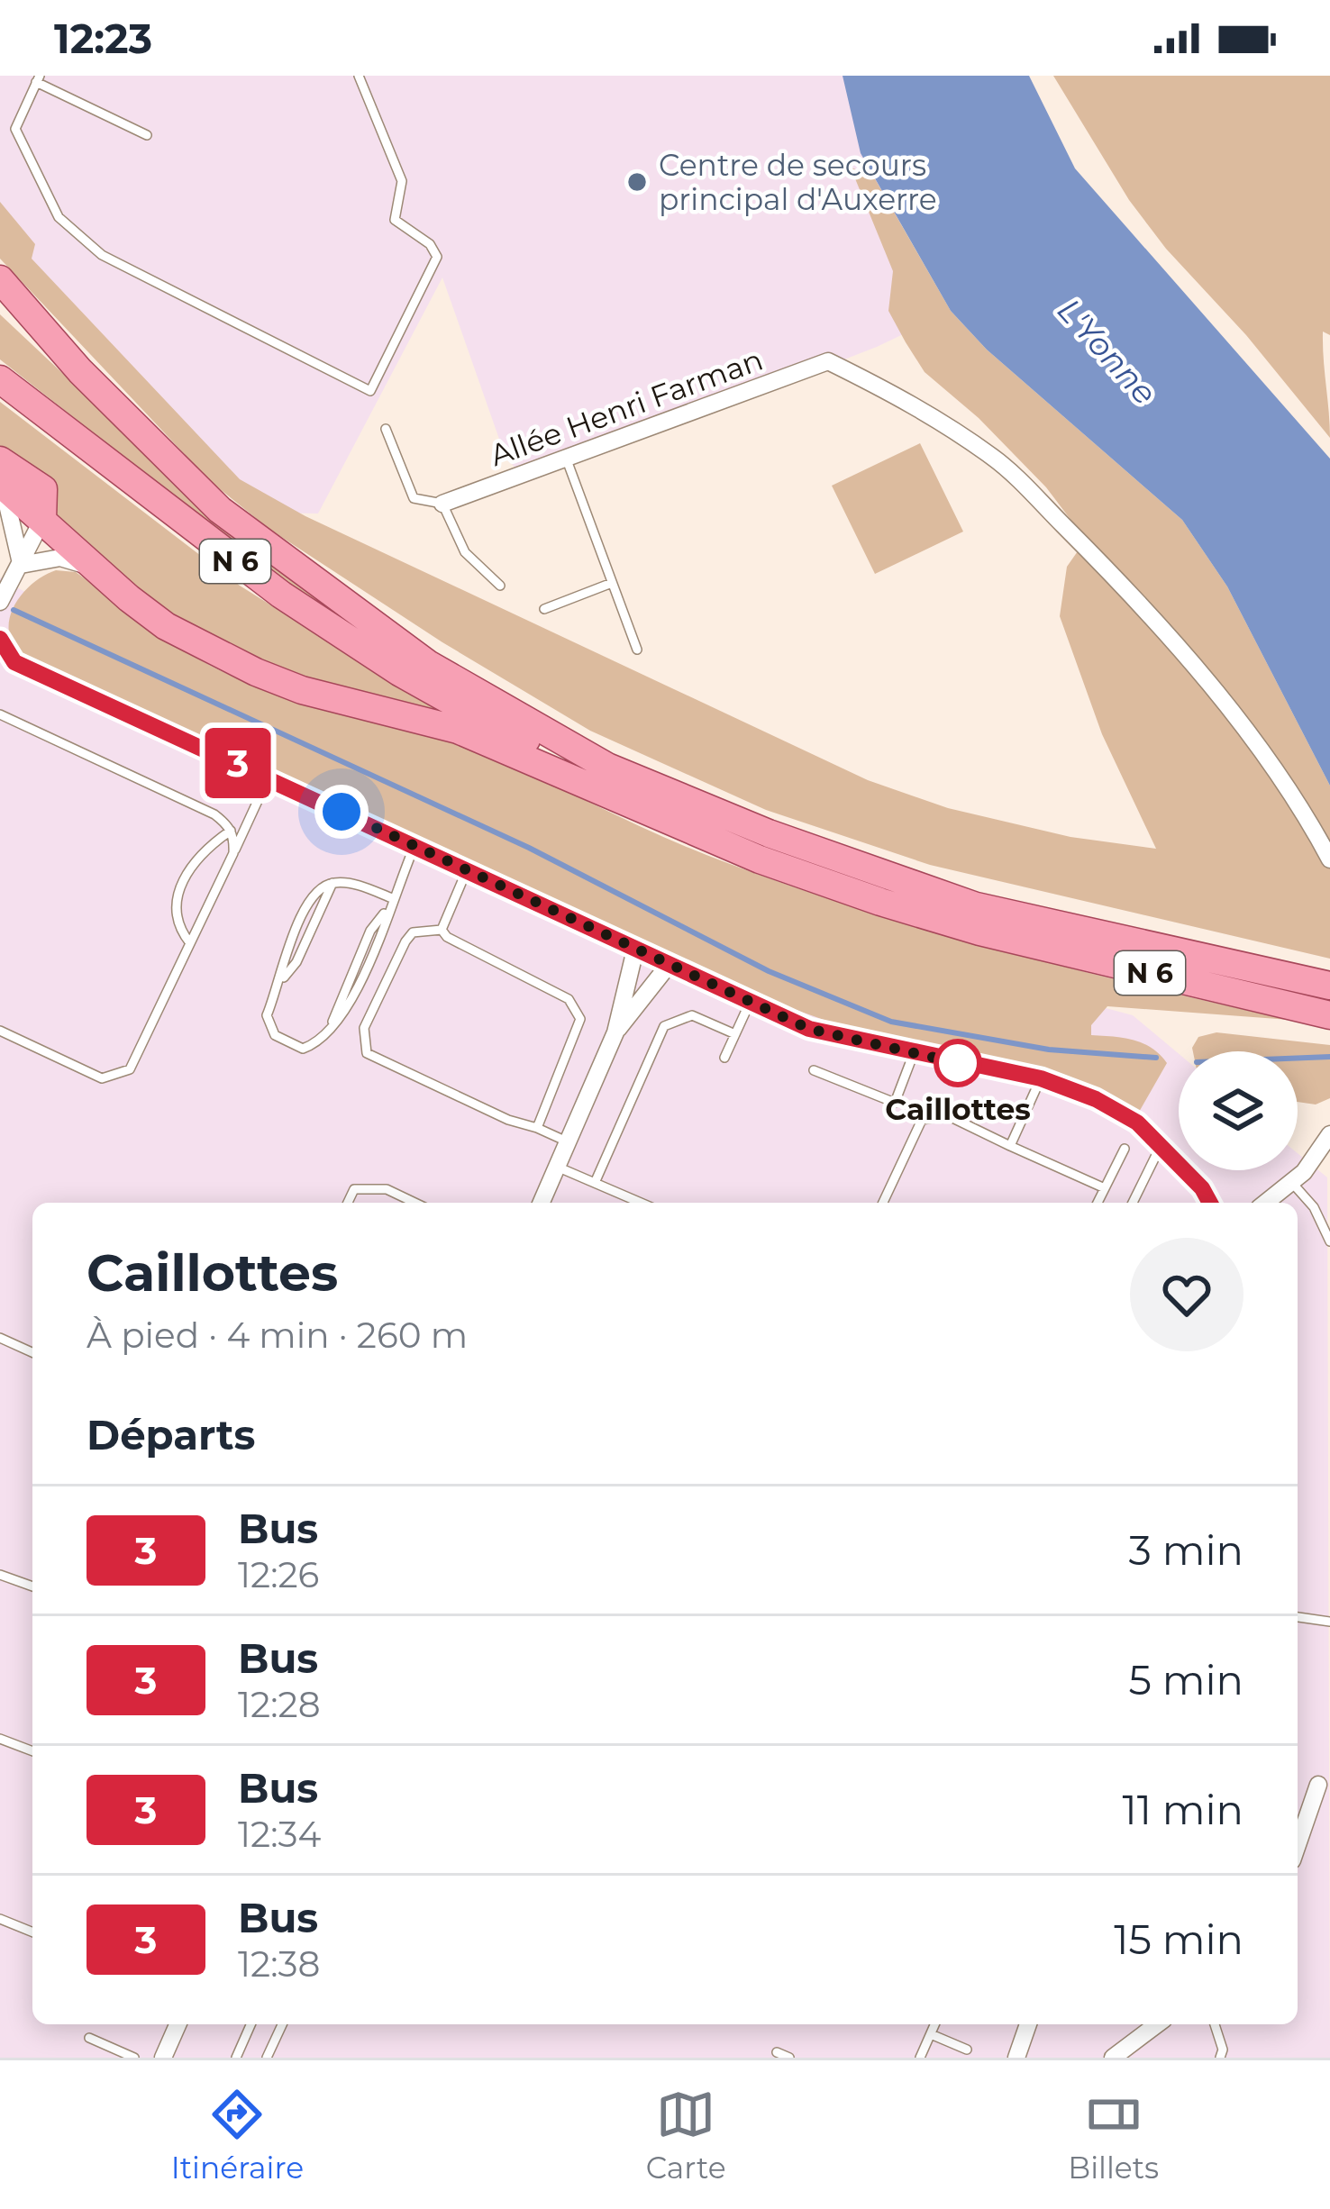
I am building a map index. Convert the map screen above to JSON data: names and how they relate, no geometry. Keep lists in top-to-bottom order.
{
  "streets": {
    "main road": ["N 6"],
    "street": ["Allée Henri Farman"]
  },
  "water": ["L'Yonne"],
  "places": ["Centre de secours principal d'Auxerre", "Caillottes"],
  "lines": ["bus line 3"],
  "page": {
    "status": "12:23",
    "on_map": "3",
    "heading": [
      ["Caillottes", "À pied · 4 min · 260 m"],
      "Départs"
    ],
    "list": [
      {
        "mark": "3",
        "name": "Bus",
        "note": "12:26",
        "value": "3 min"
      },
      {
        "mark": "3",
        "name": "Bus",
        "note": "12:28",
        "value": "5 min"
      },
      {
        "mark": "3",
        "name": "Bus",
        "note": "12:34",
        "value": "11 min"
      },
      {
        "mark": "3",
        "name": "Bus",
        "note": "12:38",
        "value": "15 min"
      }
    ],
    "tabs": ["Itinéraire", "Carte", "Billets"]
  }
}
